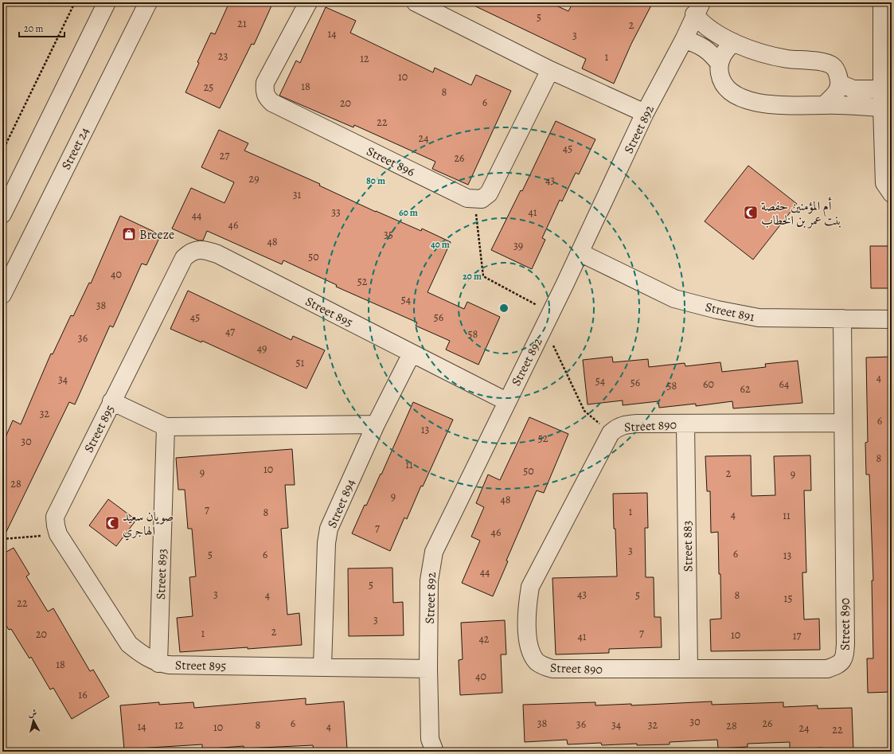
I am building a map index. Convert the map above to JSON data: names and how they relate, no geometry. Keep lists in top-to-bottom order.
{
  "streets": {
    "street": [
      "Street 892",
      "Street 24",
      "Street 896",
      "Street 895",
      "Street 891",
      "Street 890",
      "Street 894",
      "Street 883",
      "Street 893"
    ]
  },
  "crossings": [
    ["Street 892", "Street 895"],
    ["Street 892", "Street 891"],
    ["Street 895", "Street 894"],
    ["Street 895", "Street 893"],
    ["Street 891", "Street 890"],
    ["Street 890", "Street 883"]
  ],
  "places": {
    "mosque": ["أم المؤمنين حفصة بنت عمر بن الخطاب", "صويان سعيد الهاجري"],
    "shop": ["Breeze"]
  },
  "house_numbers": [
    "5",
    "21",
    "2",
    "14",
    "3",
    "23",
    "1",
    "12",
    "10",
    "18",
    "25",
    "8",
    "6",
    "20",
    "22",
    "24",
    "45",
    "27",
    "26",
    "29",
    "43",
    "31",
    "33",
    "41",
    "44",
    "46",
    "35",
    "48",
    "39",
    "50",
    "40",
    "52",
    "54",
    "38",
    "45",
    "56",
    "47",
    "58",
    "36",
    "49",
    "51",
    "4",
    "34",
    "54",
    "56",
    "60",
    "64",
    "58",
    "62",
    "32",
    "6",
    "13",
    "52",
    "30",
    "8",
    "11",
    "10",
    "50",
    "9",
    "2",
    "9",
    "28",
    "9",
    "48",
    "7",
    "1",
    "8",
    "4",
    "11",
    "7",
    "46",
    "3",
    "6",
    "5",
    "6",
    "13",
    "44",
    "5",
    "3",
    "43",
    "4",
    "5",
    "8",
    "15",
    "22",
    "3",
    "2",
    "1",
    "7",
    "20",
    "10",
    "17",
    "41",
    "42",
    "18",
    "40",
    "16",
    "30",
    "6",
    "38",
    "26",
    "36",
    "12",
    "8",
    "34",
    "32",
    "28",
    "14",
    "4",
    "10",
    "24",
    "22"
  ],
  "scale_bar": "20 m",
  "north": "top",
  "rings": [
    "80 m",
    "60 m",
    "40 m",
    "20 m"
  ]
}
